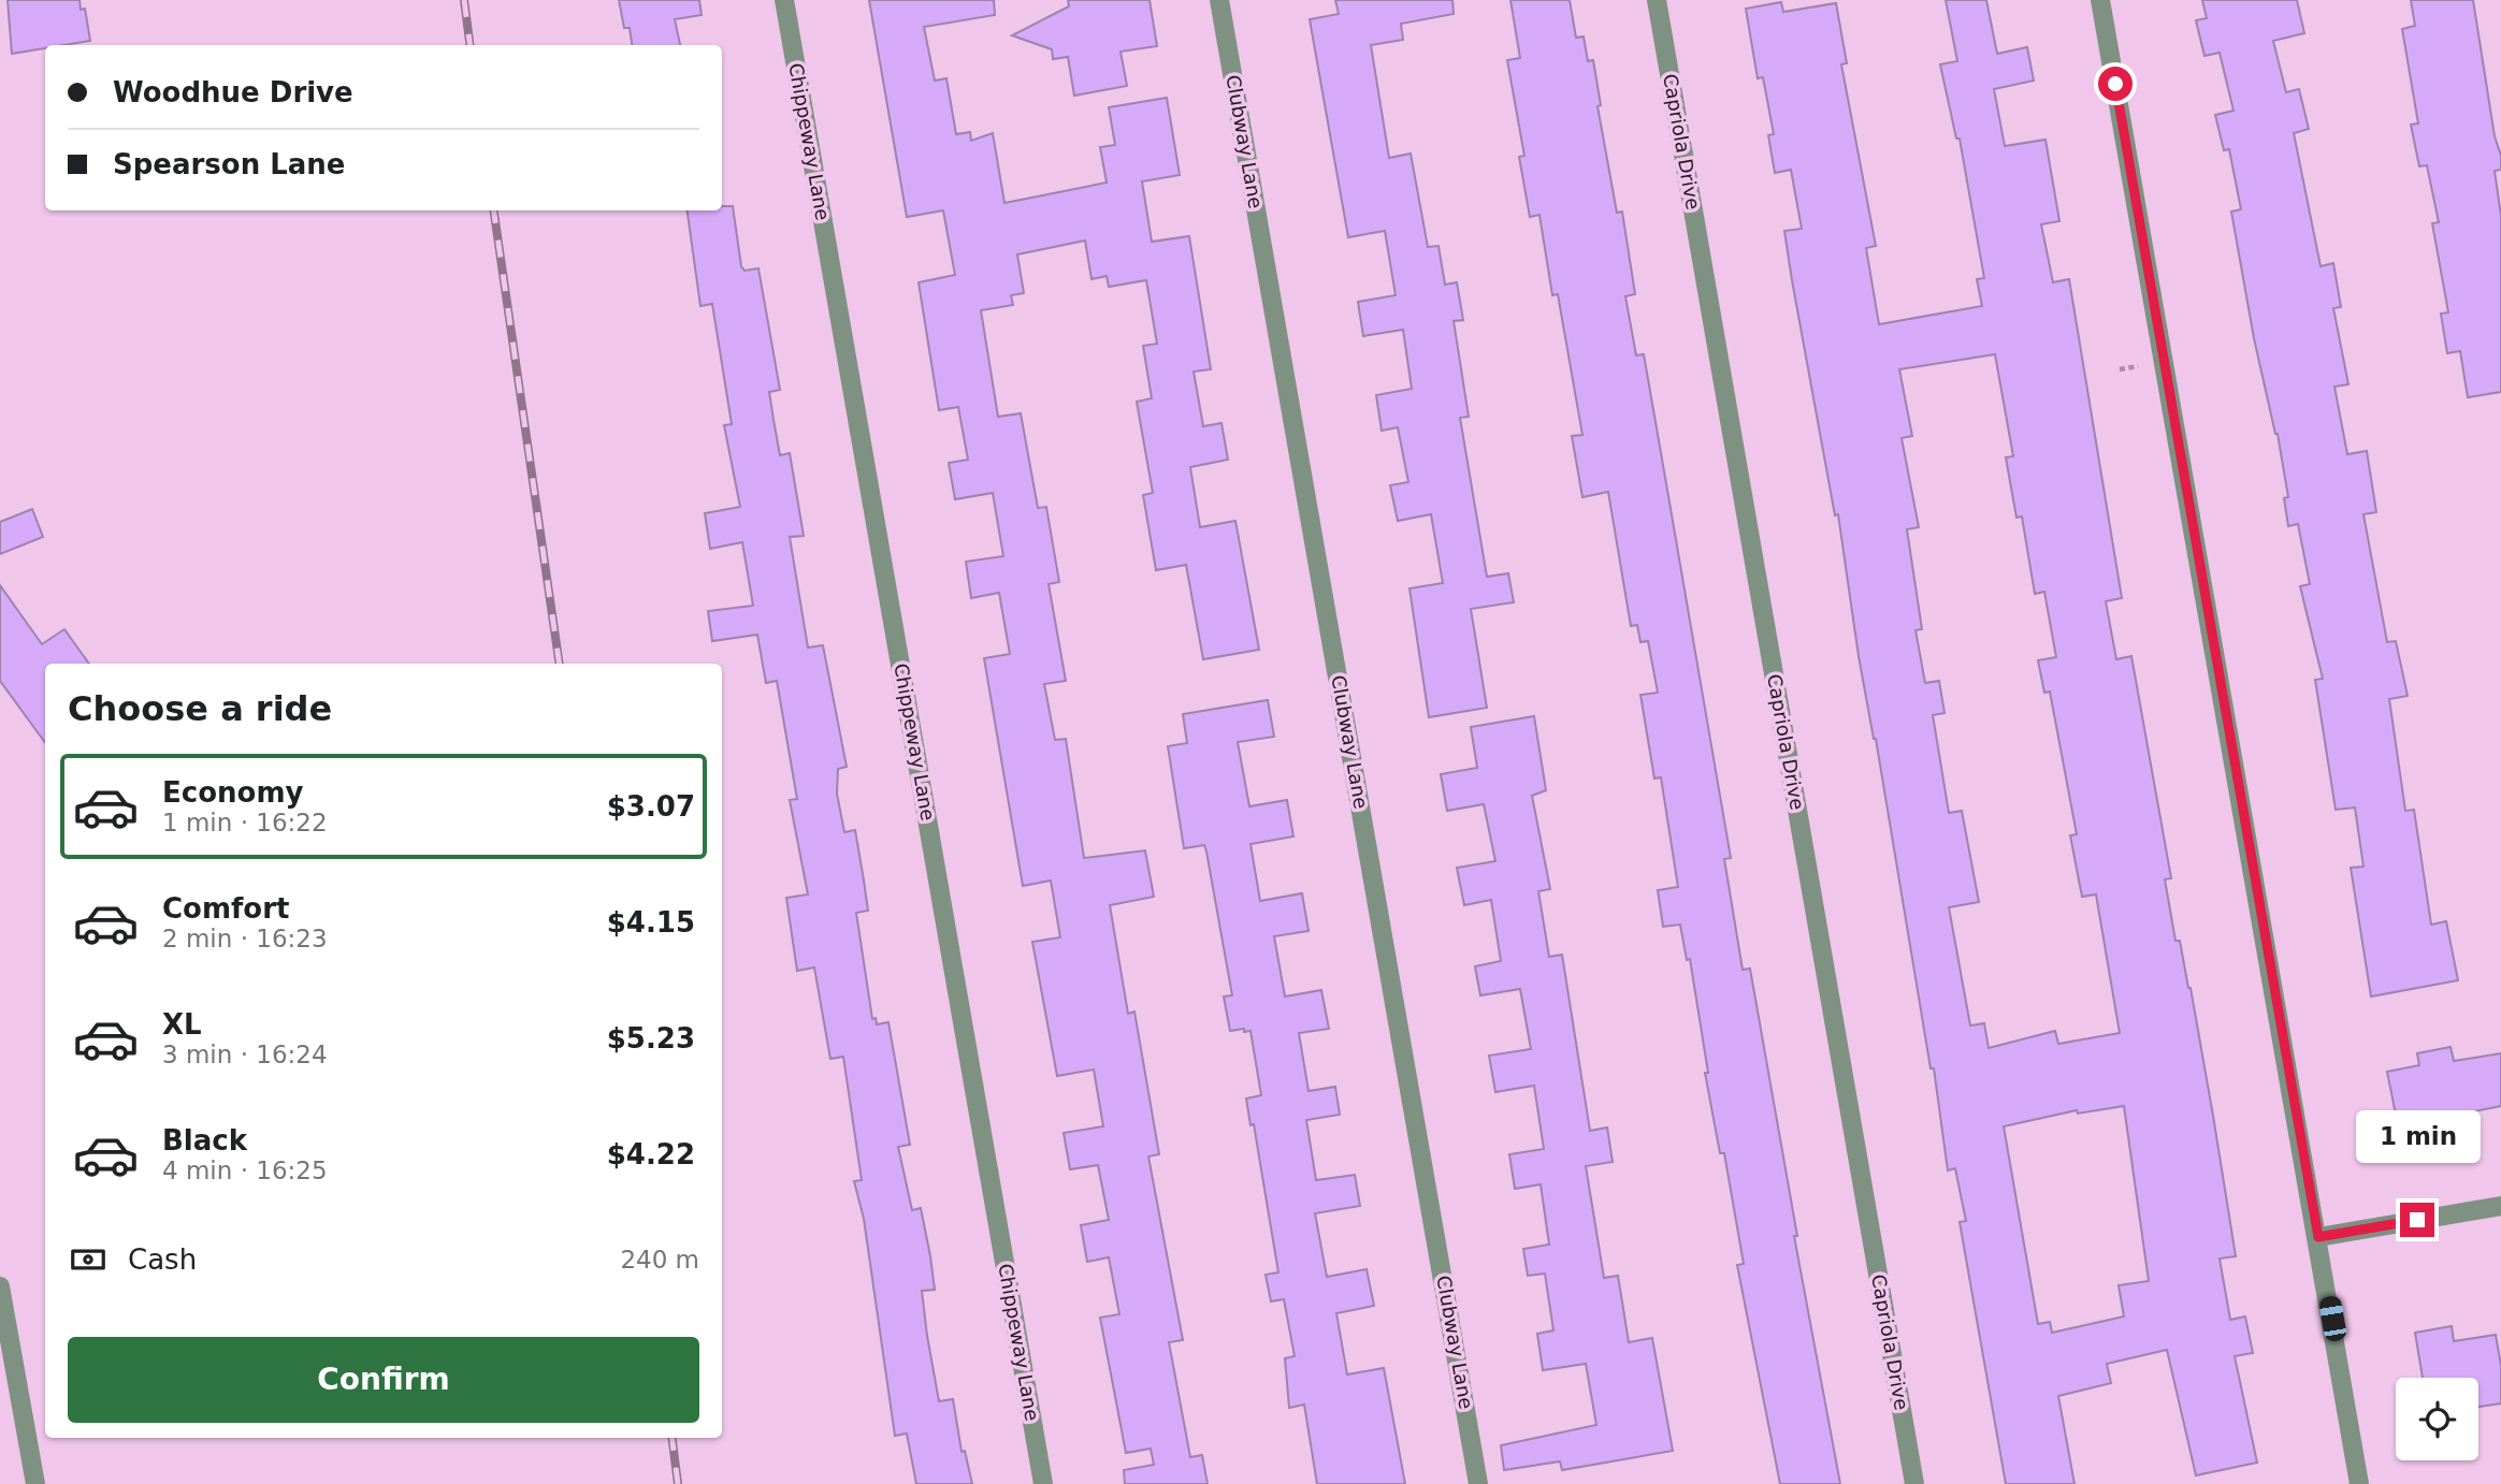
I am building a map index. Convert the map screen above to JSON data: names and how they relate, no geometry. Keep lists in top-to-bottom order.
{
  "streets": {
    "street": ["Chippeway Lane", "Clubway Lane", "Capriola Drive"]
  },
  "page": {
    "banner": ["Woodhue Drive", "Spearson Lane"],
    "heading": "Choose a ride",
    "list": [
      {
        "name": "Economy",
        "note": "1 min · 16:22",
        "value": "$3.07"
      },
      {
        "name": "Comfort",
        "note": "2 min · 16:23",
        "value": "$4.15"
      },
      {
        "name": "XL",
        "note": "3 min · 16:24",
        "value": "$5.23"
      },
      {
        "name": "Black",
        "note": "4 min · 16:25",
        "value": "$4.22"
      }
    ],
    "bubble": "1 min",
    "pay": ["Cash", "240 m"],
    "buttons": "Confirm"
  }
}
